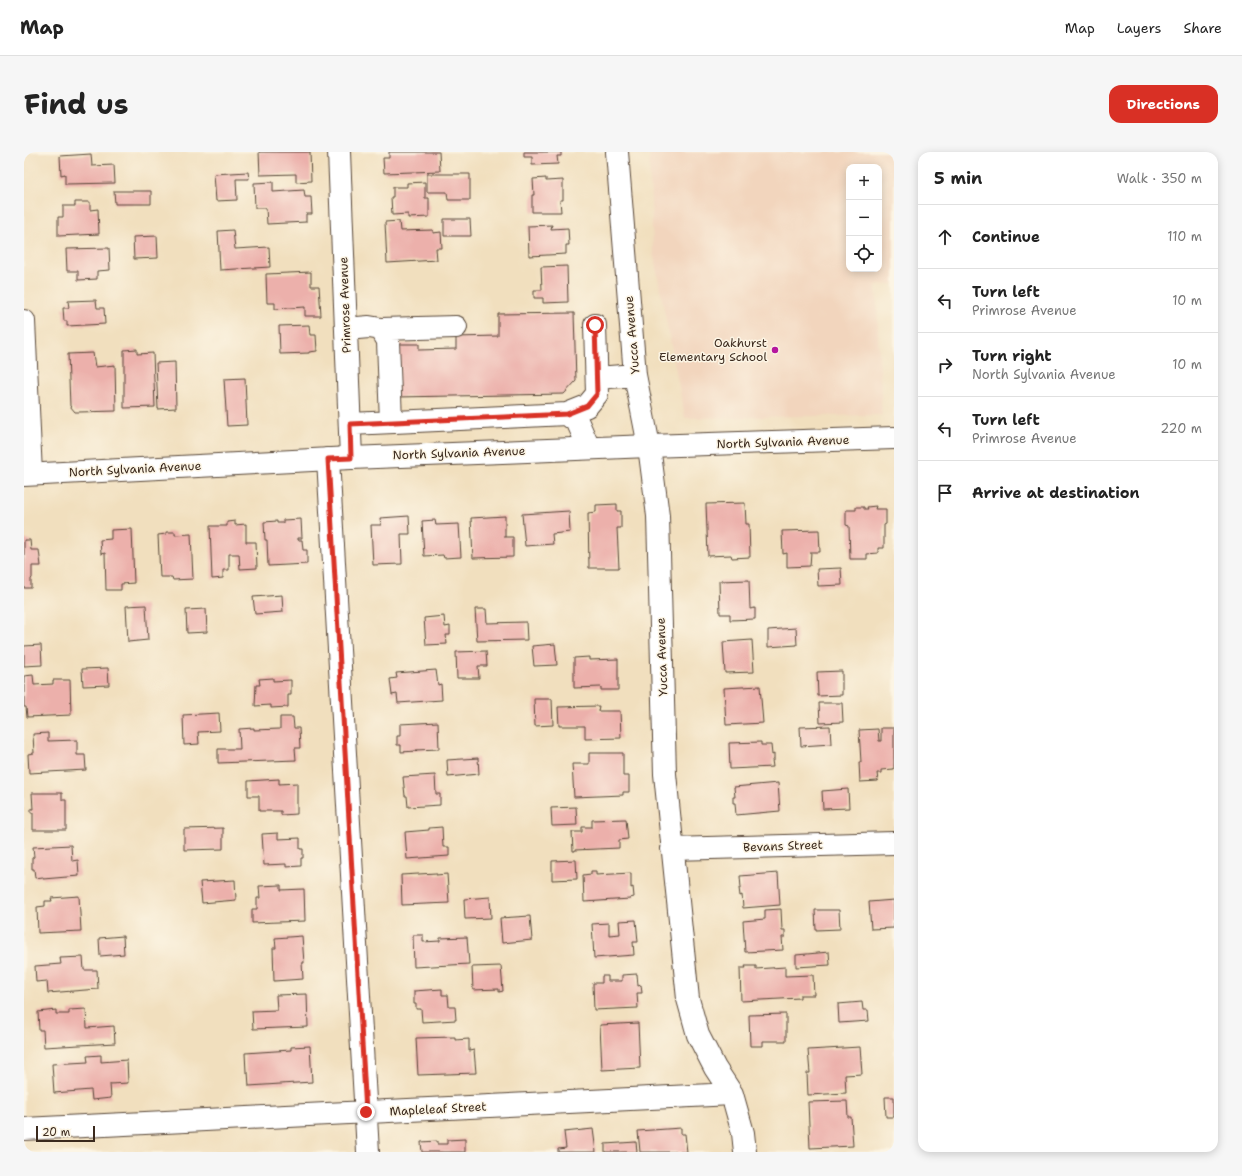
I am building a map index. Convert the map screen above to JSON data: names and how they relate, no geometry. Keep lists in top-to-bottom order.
{
  "streets": {
    "street": [
      "Primrose Avenue",
      "Yucca Avenue",
      "North Sylvania Avenue",
      "Bevans Street",
      "Mapleleaf Street"
    ]
  },
  "crossings": [
    ["Primrose Avenue", "North Sylvania Avenue"],
    ["Yucca Avenue", "North Sylvania Avenue"],
    ["Yucca Avenue", "Bevans Street"],
    ["Yucca Avenue", "Mapleleaf Street"]
  ],
  "places": ["Oakhurst Elementary School"],
  "scale_bar": "20 m",
  "page": {
    "header": "Map",
    "nav": ["Map", "Layers", "Share"],
    "title": "Find us",
    "buttons": "Directions",
    "heading": ["5 min", "Walk · 350 m"],
    "map_buttons": ["+", "−"],
    "list": [
      ["Continue", "110 m"],
      ["Turn left", "Primrose Avenue", "10 m"],
      ["Turn right", "North Sylvania Avenue", "10 m"],
      ["Turn left", "Primrose Avenue", "220 m"],
      "Arrive at destination"
    ],
    "scale": "20 m"
  }
}
